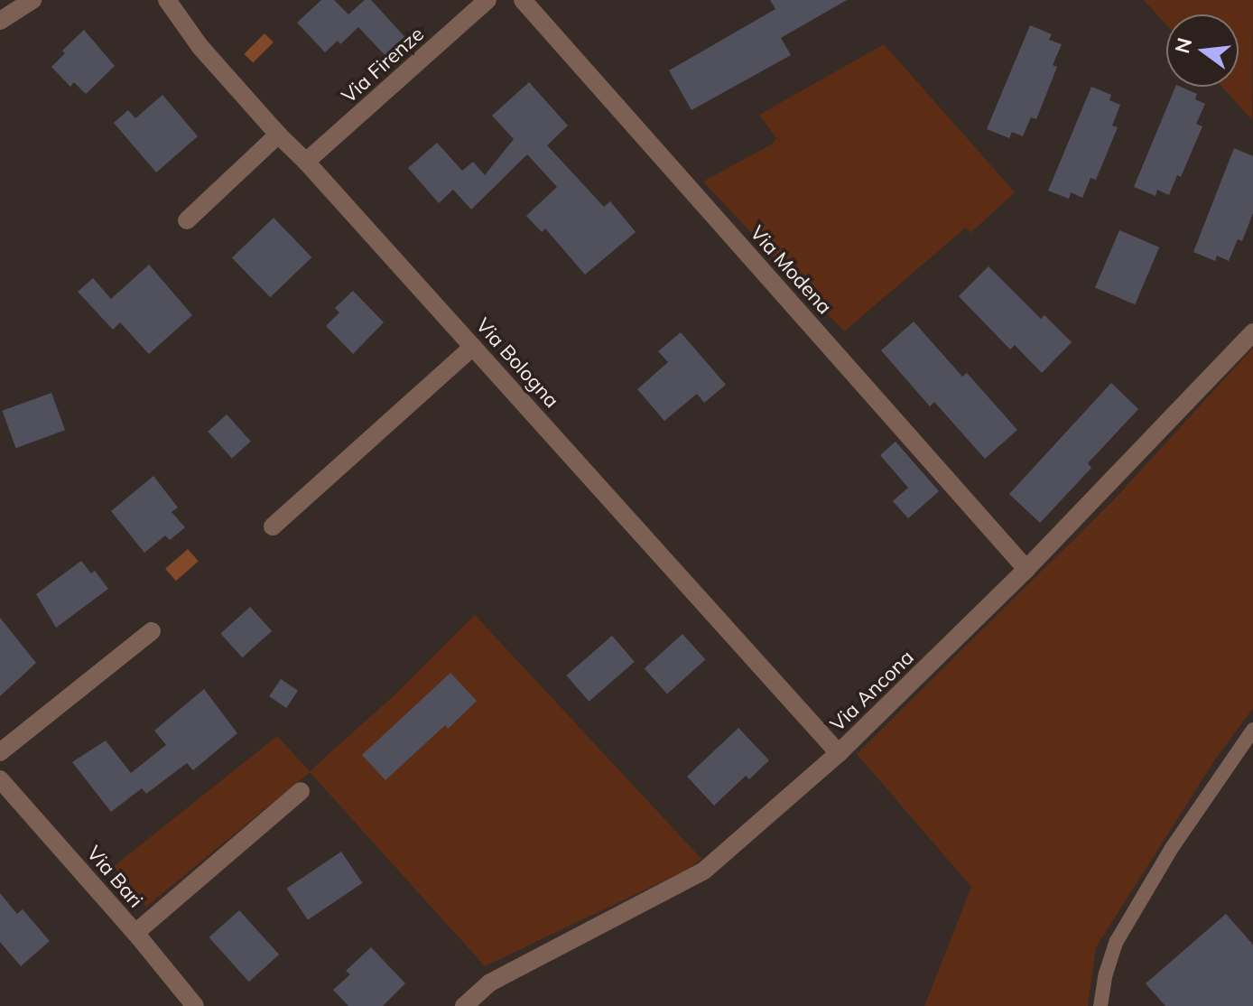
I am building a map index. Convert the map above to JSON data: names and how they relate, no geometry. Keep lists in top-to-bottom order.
{
  "streets": {
    "street": [
      "Via Firenze",
      "Via Modena",
      "Via Bologna",
      "Via Ancona",
      "Via Bari"
    ]
  },
  "crossings": [
    ["Via Firenze", "Via Bologna"],
    ["Via Modena", "Via Ancona"],
    ["Via Bologna", "Via Ancona"]
  ],
  "north": "left"
}
